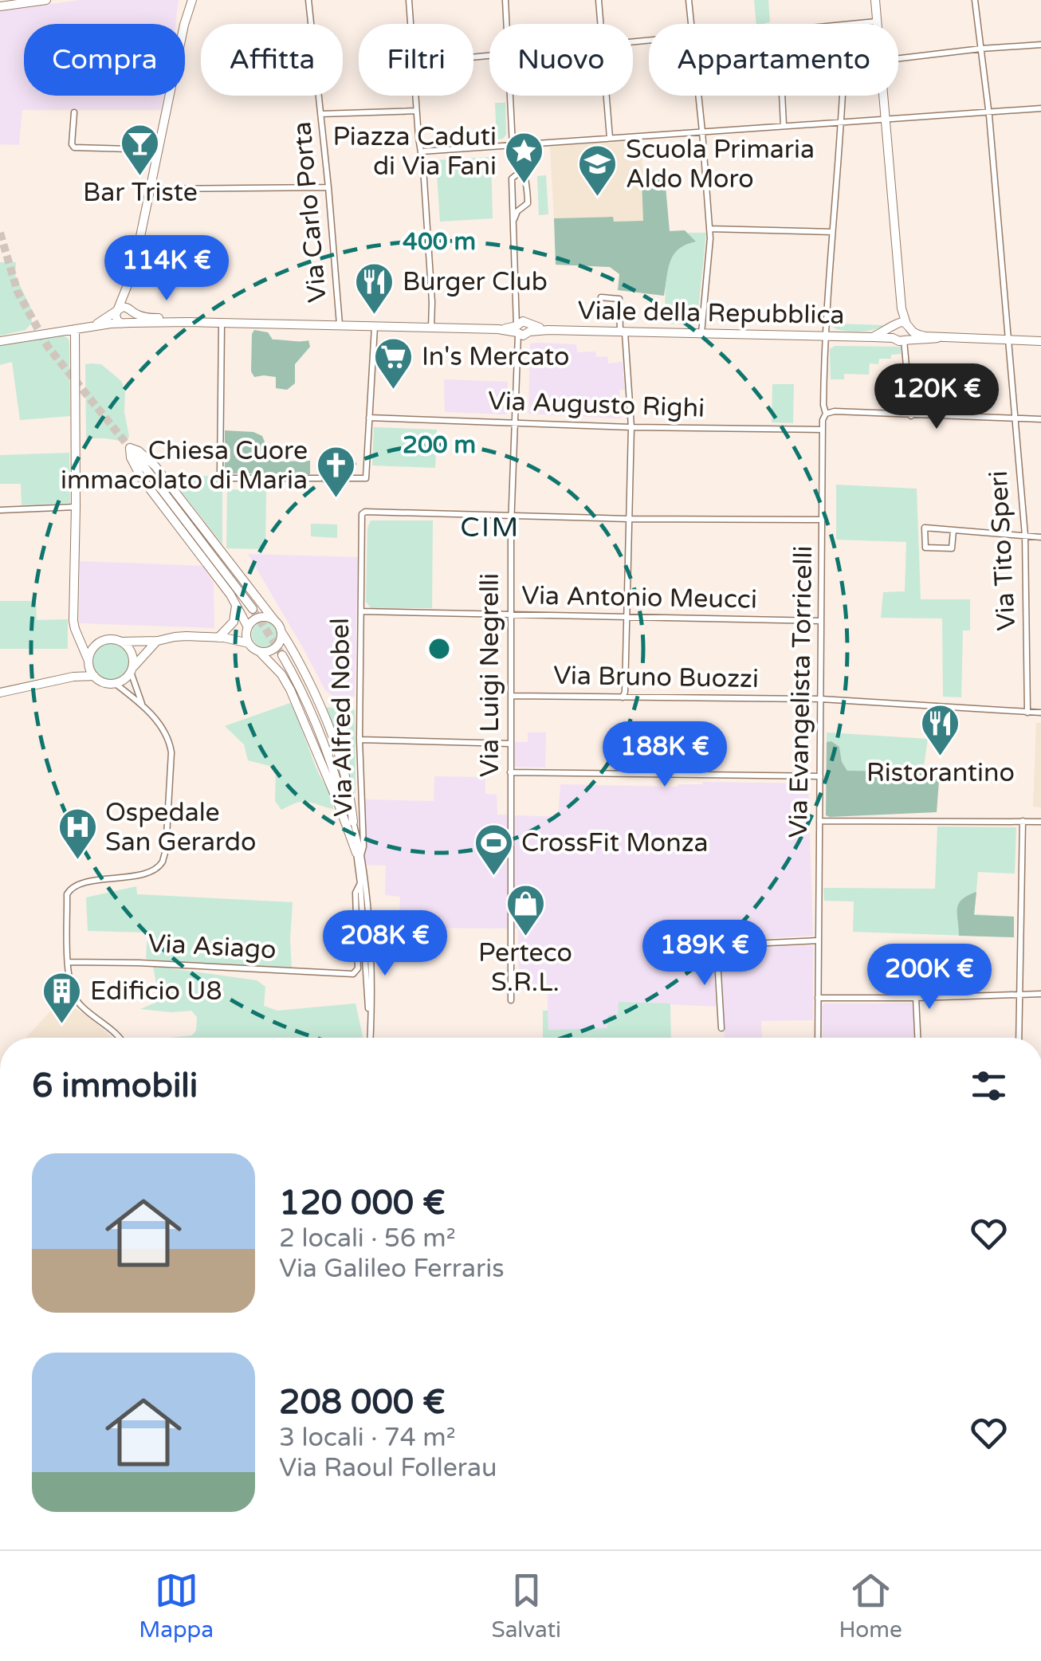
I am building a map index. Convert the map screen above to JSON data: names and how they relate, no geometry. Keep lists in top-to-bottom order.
{
  "streets": {
    "street": [
      "Via Carlo Porta",
      "Viale della Repubblica",
      "Via Augusto Righi",
      "Via Tito Speri",
      "Via Antonio Meucci",
      "Via Luigi Negrelli",
      "Via Bruno Buozzi",
      "Via Evangelista Torricelli",
      "Via Alfred Nobel",
      "Via Asiago"
    ]
  },
  "crossings": [
    ["Via Carlo Porta", "Viale della Repubblica"],
    ["Viale della Repubblica", "Via Luigi Negrelli"],
    ["Viale della Repubblica", "Via Evangelista Torricelli"],
    ["Via Augusto Righi", "Via Luigi Negrelli"],
    ["Via Augusto Righi", "Via Evangelista Torricelli"],
    ["Via Tito Speri", "Via Bruno Buozzi"],
    ["Via Antonio Meucci", "Via Luigi Negrelli"],
    ["Via Antonio Meucci", "Via Evangelista Torricelli"],
    ["Via Antonio Meucci", "Via Alfred Nobel"],
    ["Via Luigi Negrelli", "Via Bruno Buozzi"],
    ["Via Luigi Negrelli", "Via Alfred Nobel"],
    ["Via Bruno Buozzi", "Via Evangelista Torricelli"],
    ["Via Alfred Nobel", "Via Asiago"]
  ],
  "districts": ["CIM"],
  "places": {
    "bar": ["Bar Triste"],
    "place": ["Piazza Caduti di Via Fani"],
    "school or university": ["Scuola Primaria Aldo Moro"],
    "restaurant": ["Burger Club", "Ristorantino"],
    "supermarket": ["In's Mercato"],
    "church": ["Chiesa Cuore immacolato di Maria"],
    "hospital": ["Ospedale San Gerardo"],
    "sports": ["CrossFit Monza"],
    "shop": ["Perteco S.R.L."],
    "building": ["Edificio U8"]
  },
  "page": {
    "chip": [
      "Compra",
      "Affitta",
      "Filtri",
      "Nuovo",
      "Appartamento"
    ],
    "price": [
      "114K €",
      "120K €",
      "188K €",
      "208K €",
      "189K €",
      "200K €"
    ],
    "heading": "6 immobili",
    "list": [
      {
        "name": "120 000 €",
        "note": "2 locali · 56 m² · Via Galileo Ferraris"
      },
      {
        "name": "208 000 €",
        "note": "3 locali · 74 m² · Via Raoul Follerau"
      }
    ],
    "tabs": ["Mappa", "Salvati", "Home"]
  },
  "rings": ["400 m", "200 m"]
}
